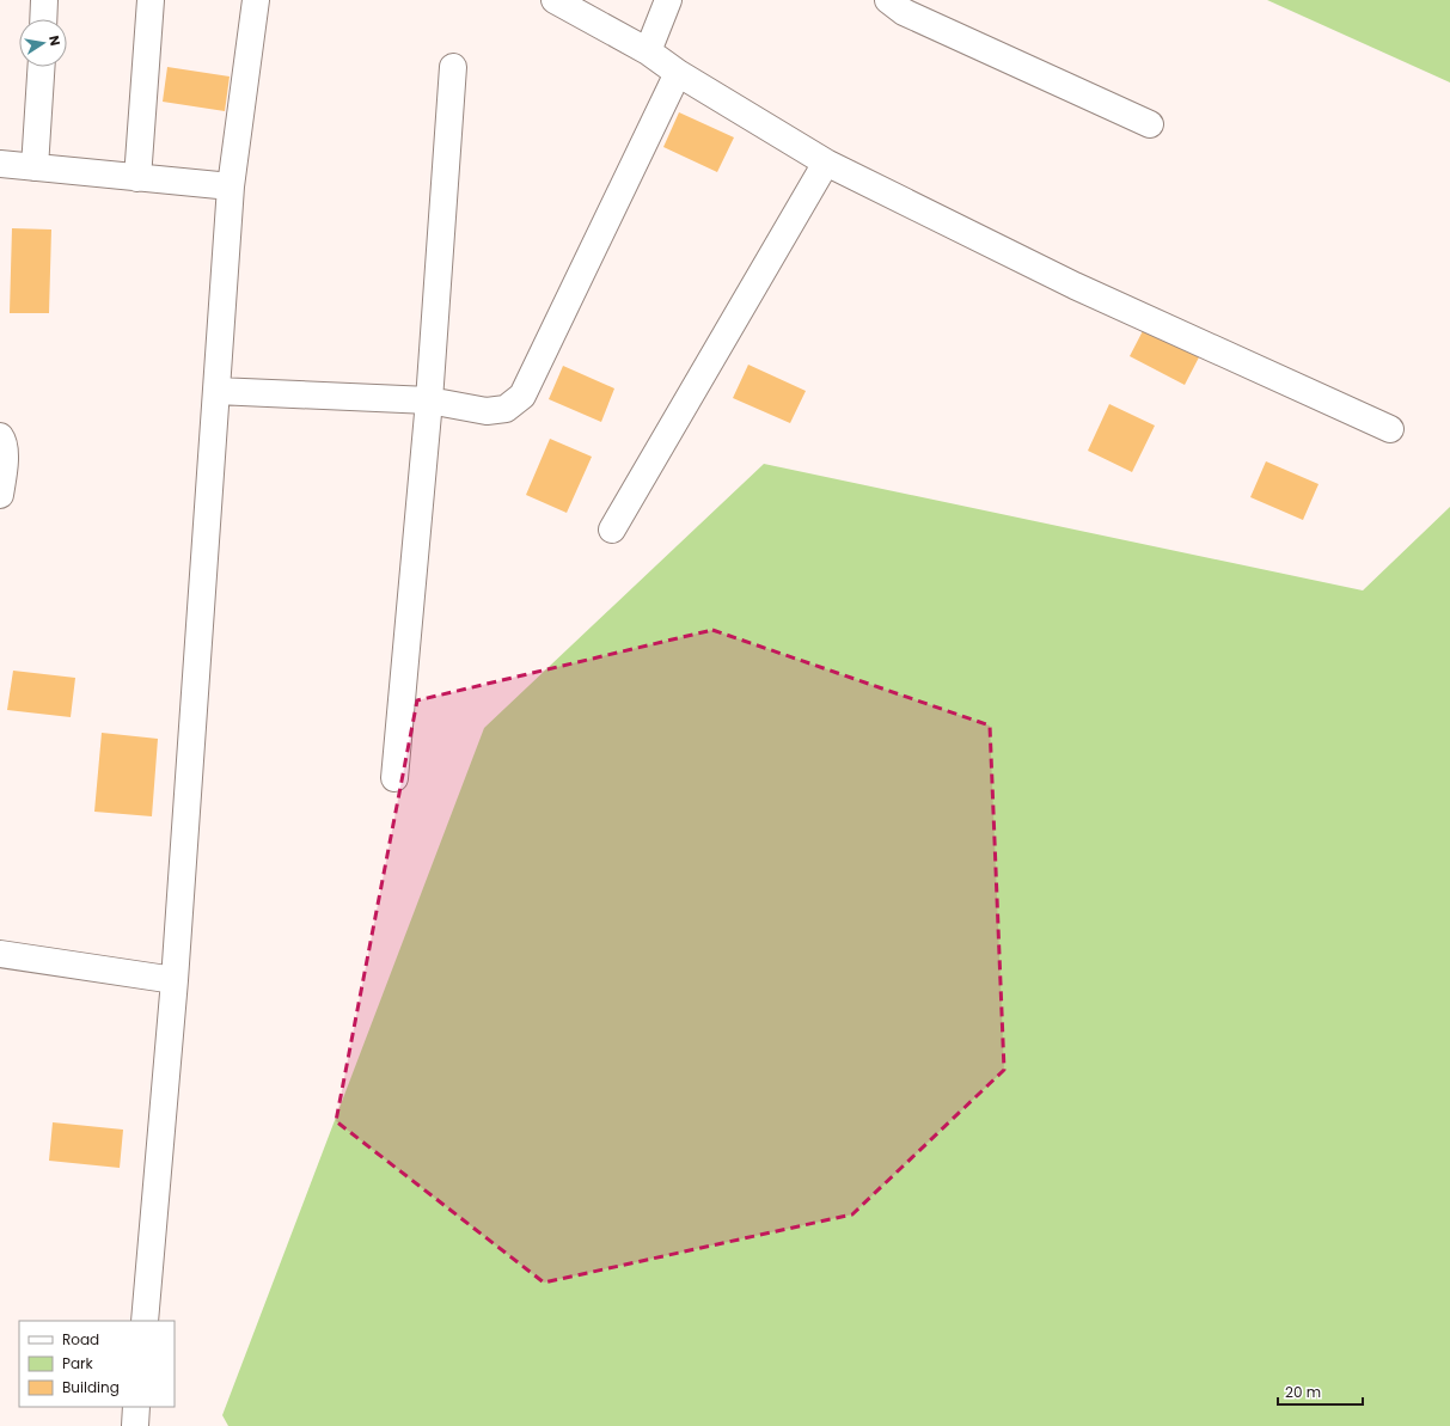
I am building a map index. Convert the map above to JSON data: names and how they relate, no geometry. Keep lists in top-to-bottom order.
{
  "legend": ["Road", "Park", "Building"],
  "scale_bar": "20 m",
  "north": "right"
}
